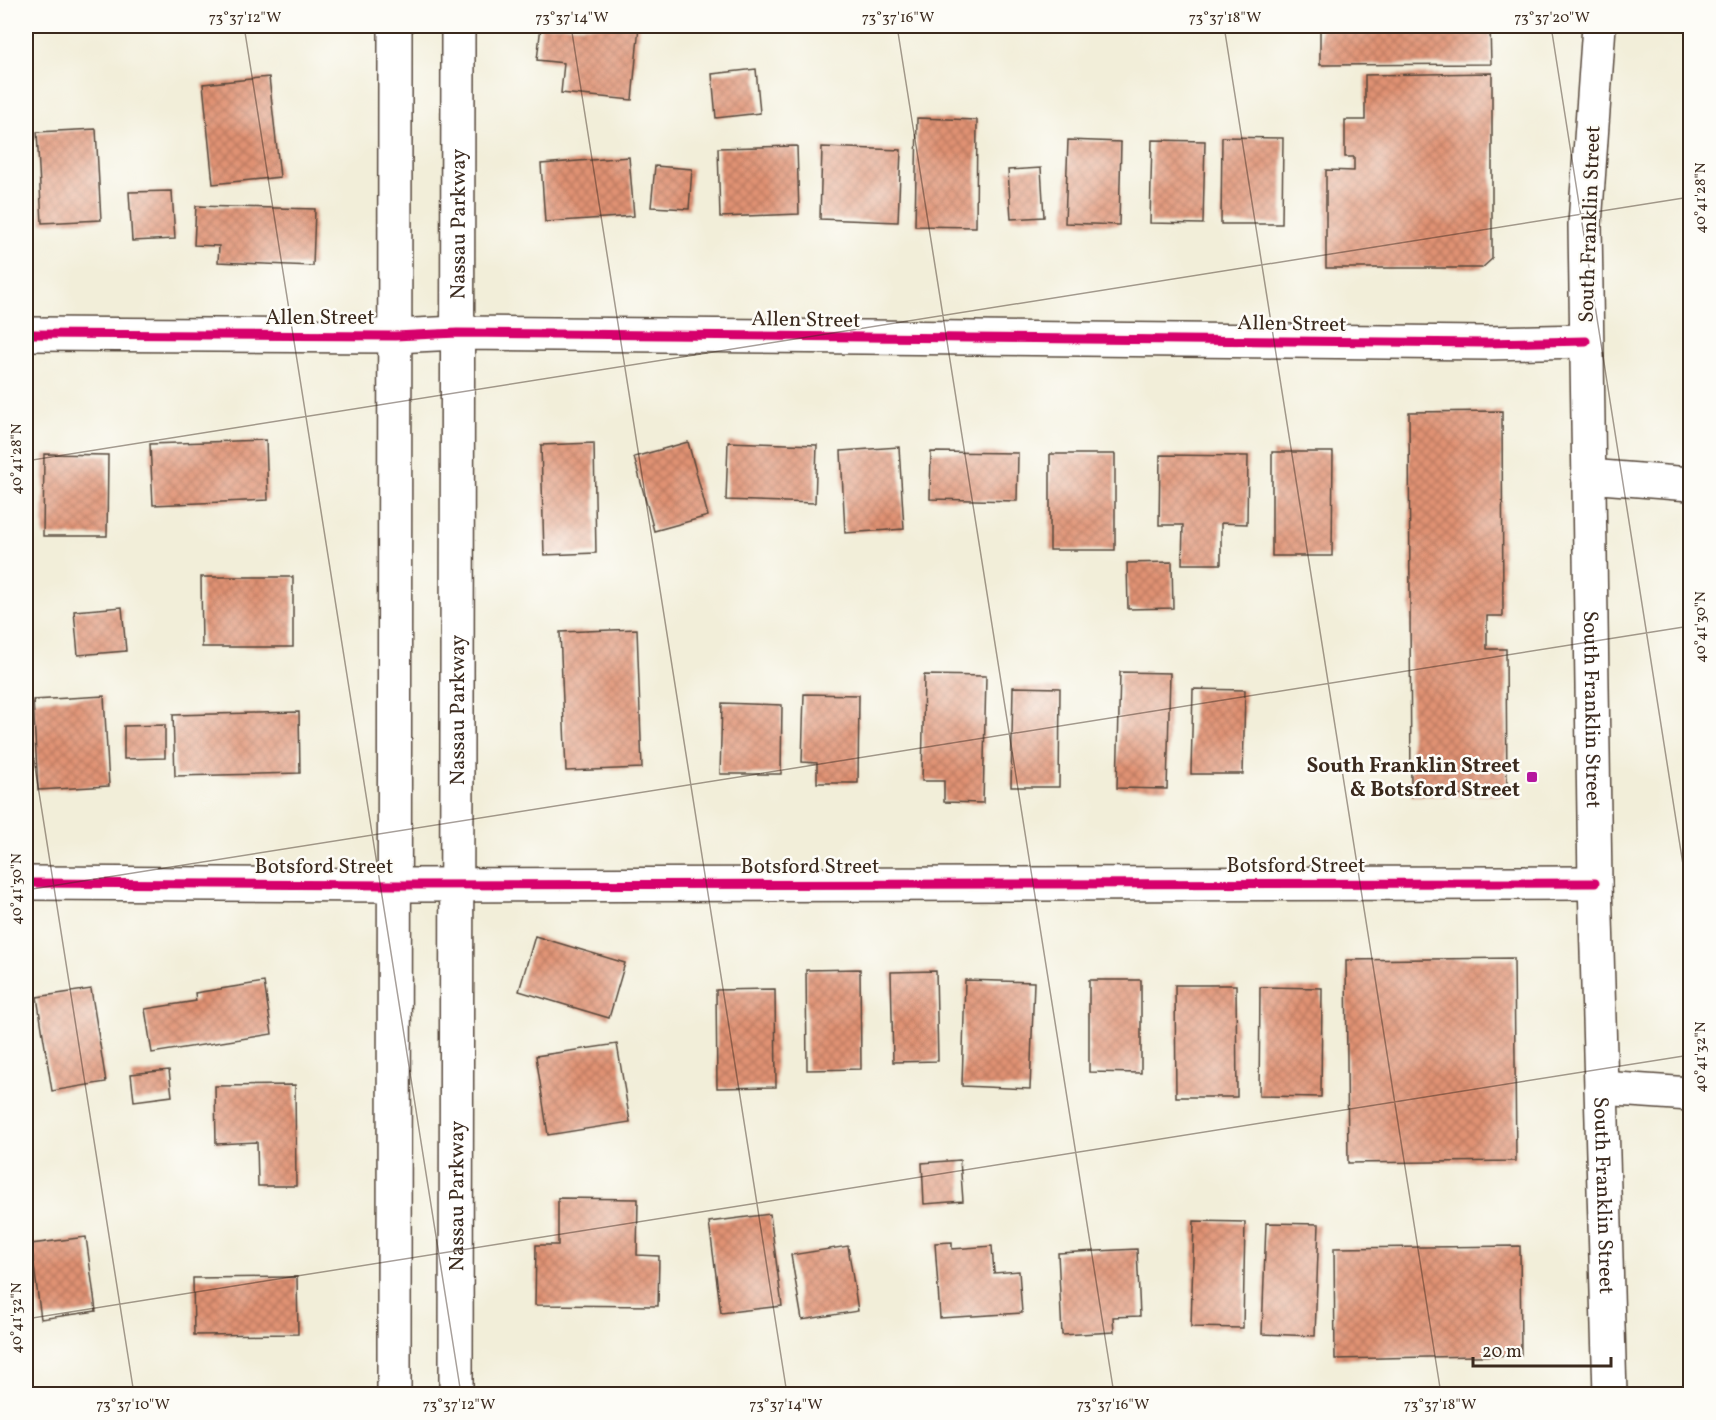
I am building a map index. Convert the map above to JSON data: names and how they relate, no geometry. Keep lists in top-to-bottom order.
{
  "streets": {
    "street": [
      "Nassau Parkway",
      "South Franklin Street",
      "Allen Street",
      "Botsford Street"
    ]
  },
  "crossings": [
    ["Nassau Parkway", "Allen Street"],
    ["Nassau Parkway", "Botsford Street"],
    ["South Franklin Street", "Allen Street"],
    ["South Franklin Street", "Botsford Street"]
  ],
  "places": {
    "transit": ["South Franklin Street & Botsford Street"]
  },
  "scale_bar": "20 m",
  "coordinates": [
    "73°37'12\"W",
    "73°37'14\"W",
    "73°37'16\"W",
    "73°37'18\"W",
    "73°37'20\"W",
    "40°41'28\"N",
    "40°41'30\"N",
    "40°41'32\"N",
    "73°37'10\"W"
  ]
}
